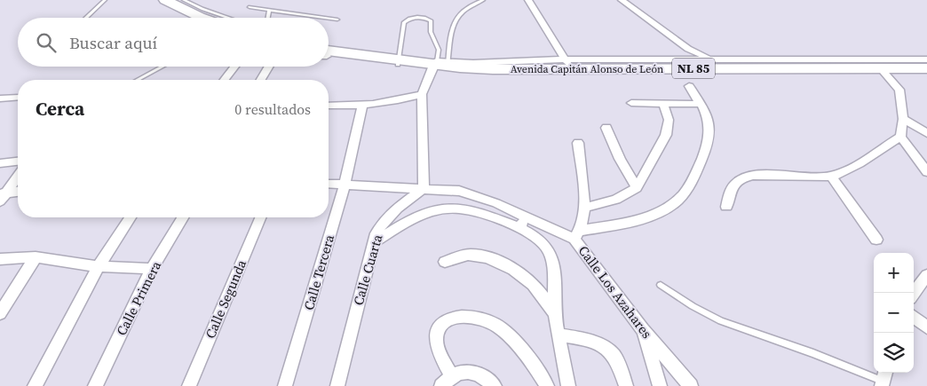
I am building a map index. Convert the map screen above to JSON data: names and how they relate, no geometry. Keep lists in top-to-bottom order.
{
  "streets": {
    "main road": ["NL 85", "Avenida Capitán Alonso de León"],
    "street": [
      "Calle Cuarta",
      "Calle Tercera",
      "Calle Los Azahares",
      "Calle Primera",
      "Calle Segunda"
    ]
  },
  "crossings": [
    ["Calle Cuarta", "Calle Los Azahares"],
    ["Calle Tercera", "Calle Los Azahares"]
  ],
  "page": {
    "search": "Buscar aquí",
    "heading": ["Cerca", "0 resultados"],
    "map_buttons": ["+", "−"]
  }
}
